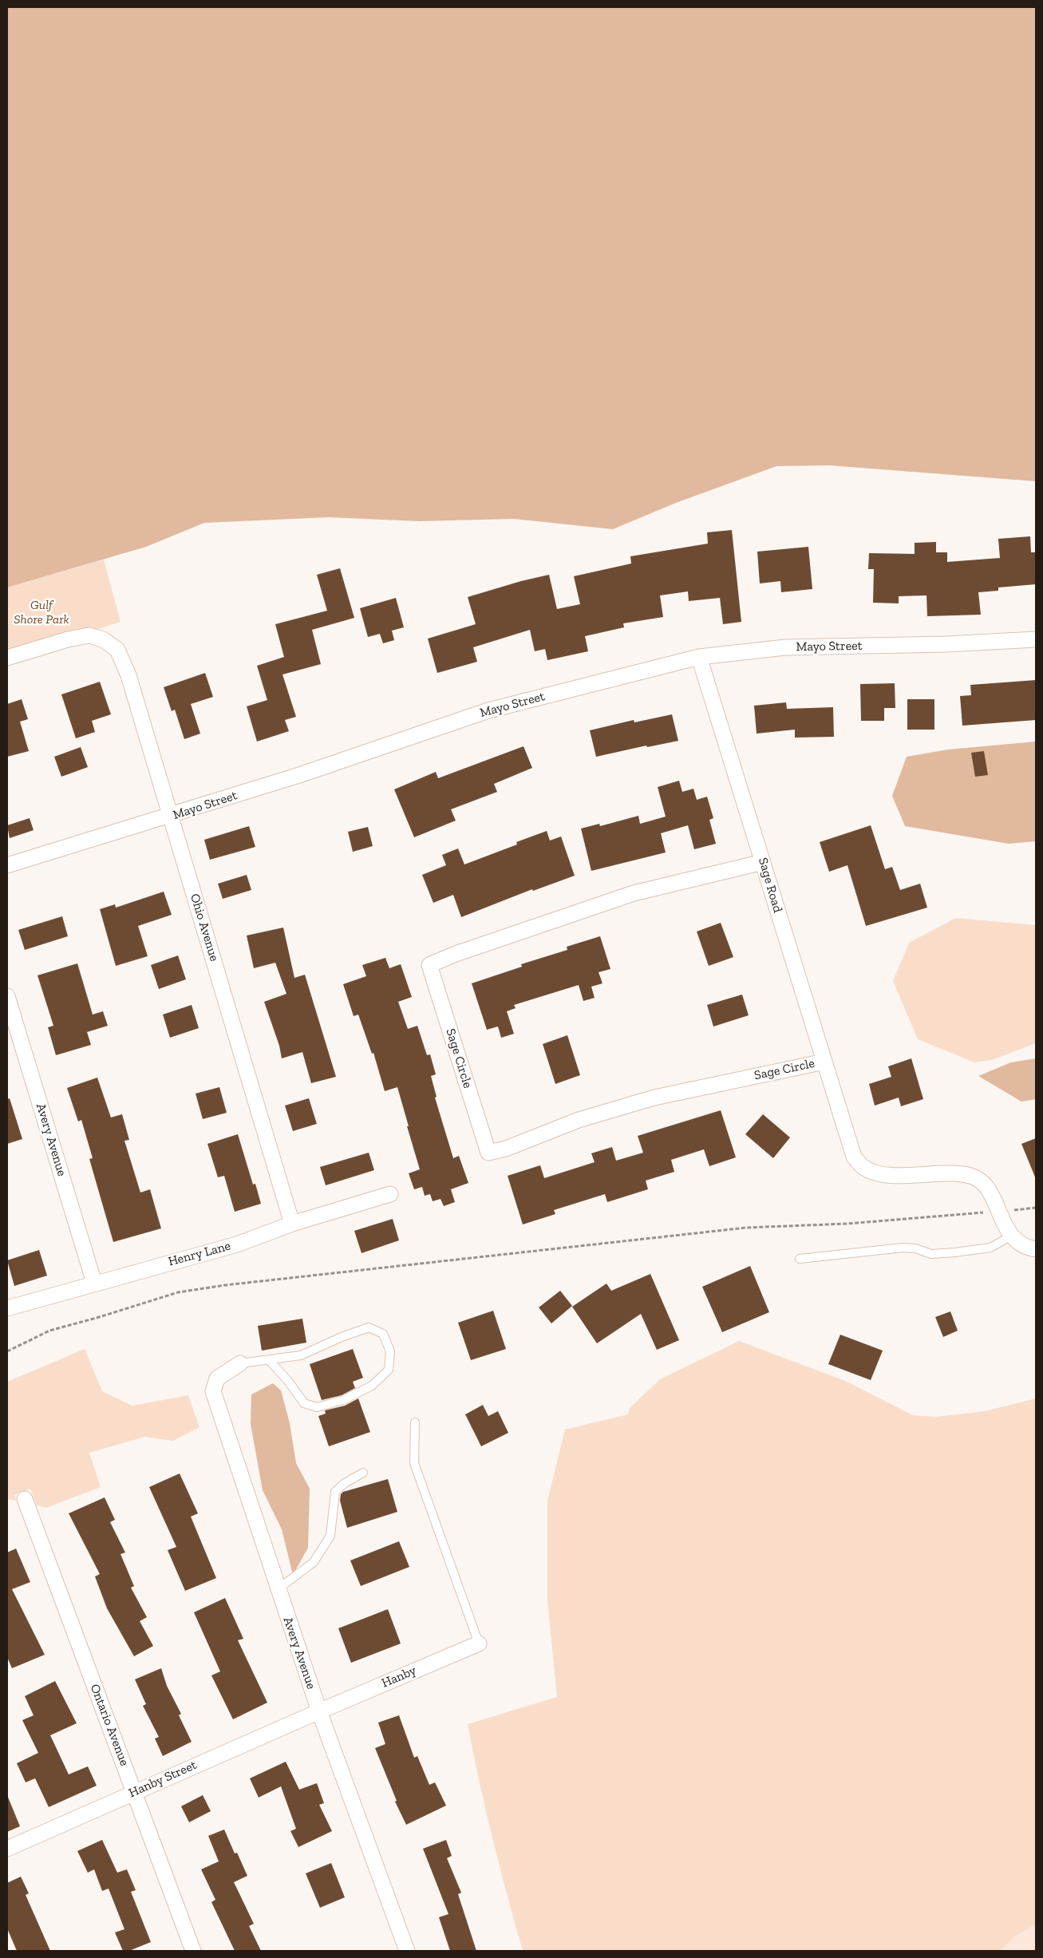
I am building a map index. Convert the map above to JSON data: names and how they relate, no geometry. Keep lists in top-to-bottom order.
{
  "streets": {
    "street": [
      "Mayo Street",
      "Sage Road",
      "Ohio Avenue",
      "Sage Circle",
      "Avery Avenue",
      "Henry Lane",
      "Hanby",
      "Ontario Avenue",
      "Hanby Street"
    ]
  },
  "crossings": [
    ["Mayo Street", "Sage Road"],
    ["Mayo Street", "Ohio Avenue"],
    ["Sage Road", "Sage Circle"],
    ["Ohio Avenue", "Henry Lane"],
    ["Avery Avenue", "Henry Lane"],
    ["Avery Avenue", "Hanby"],
    ["Avery Avenue", "Hanby Street"],
    ["Hanby", "Hanby Street"],
    ["Ontario Avenue", "Hanby Street"]
  ],
  "parks": ["Gulf Shore Park"]
}
